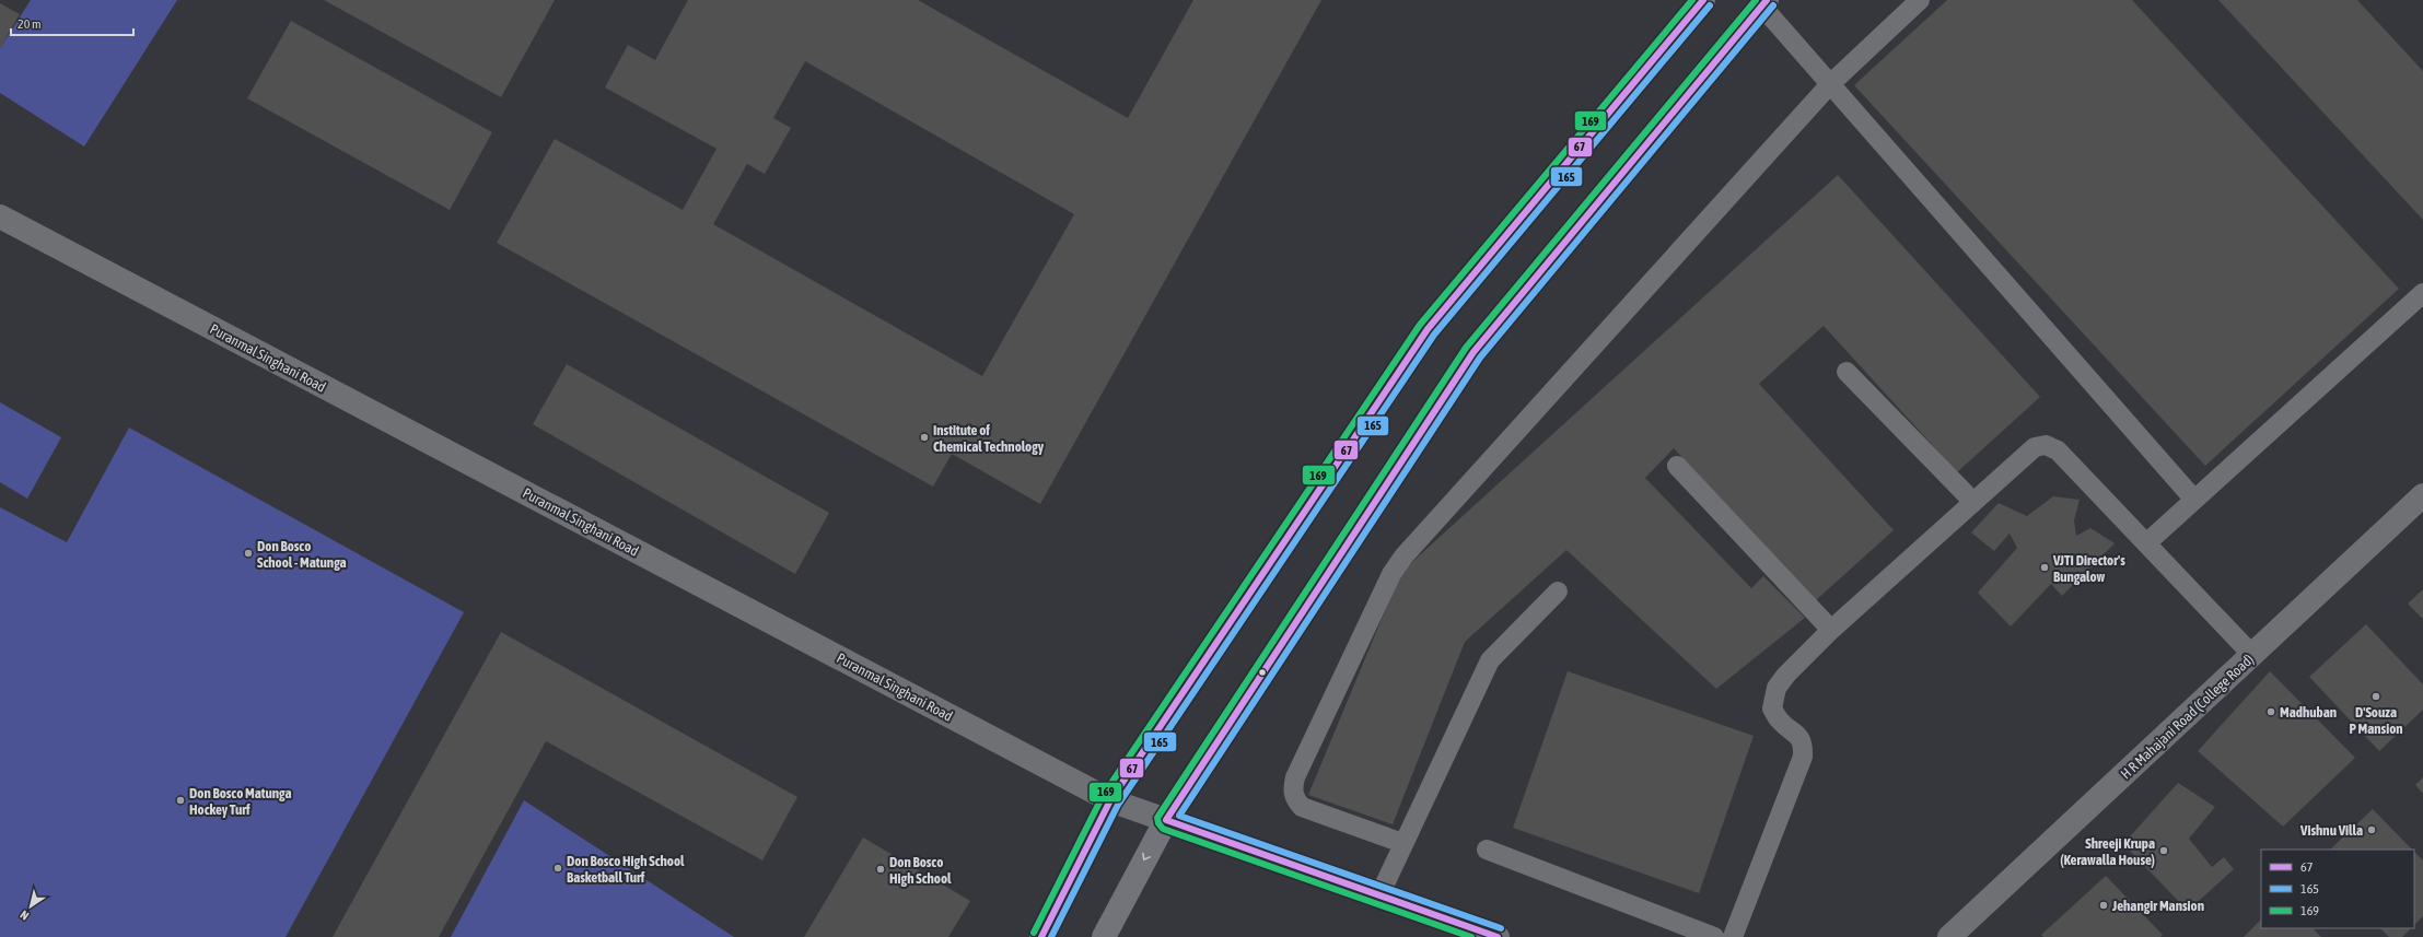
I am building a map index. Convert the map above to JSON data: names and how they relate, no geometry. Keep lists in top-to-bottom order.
{
  "streets": {
    "street": ["Puranmal Singhani Road", "H R Mahajani Road (College Road)"]
  },
  "places": [
    "Institute of Chemical Technology",
    "Don Bosco School - Matunga",
    "VJTI Director's Bungalow",
    "D'Souza P Mansion",
    "Madhuban",
    "Don Bosco Matunga Hockey Turf",
    "Vishnu Villa",
    "Shreeji Krupa (Kerawalla House)",
    "Don Bosco High School Basketball Turf",
    "Don Bosco High School",
    "Jehangir Mansion"
  ],
  "lines": ["transit line 67", "transit line 169", "transit line 165"],
  "legend": ["67", "165", "169"],
  "scale_bar": "20 m",
  "north": "bottom left"
}
